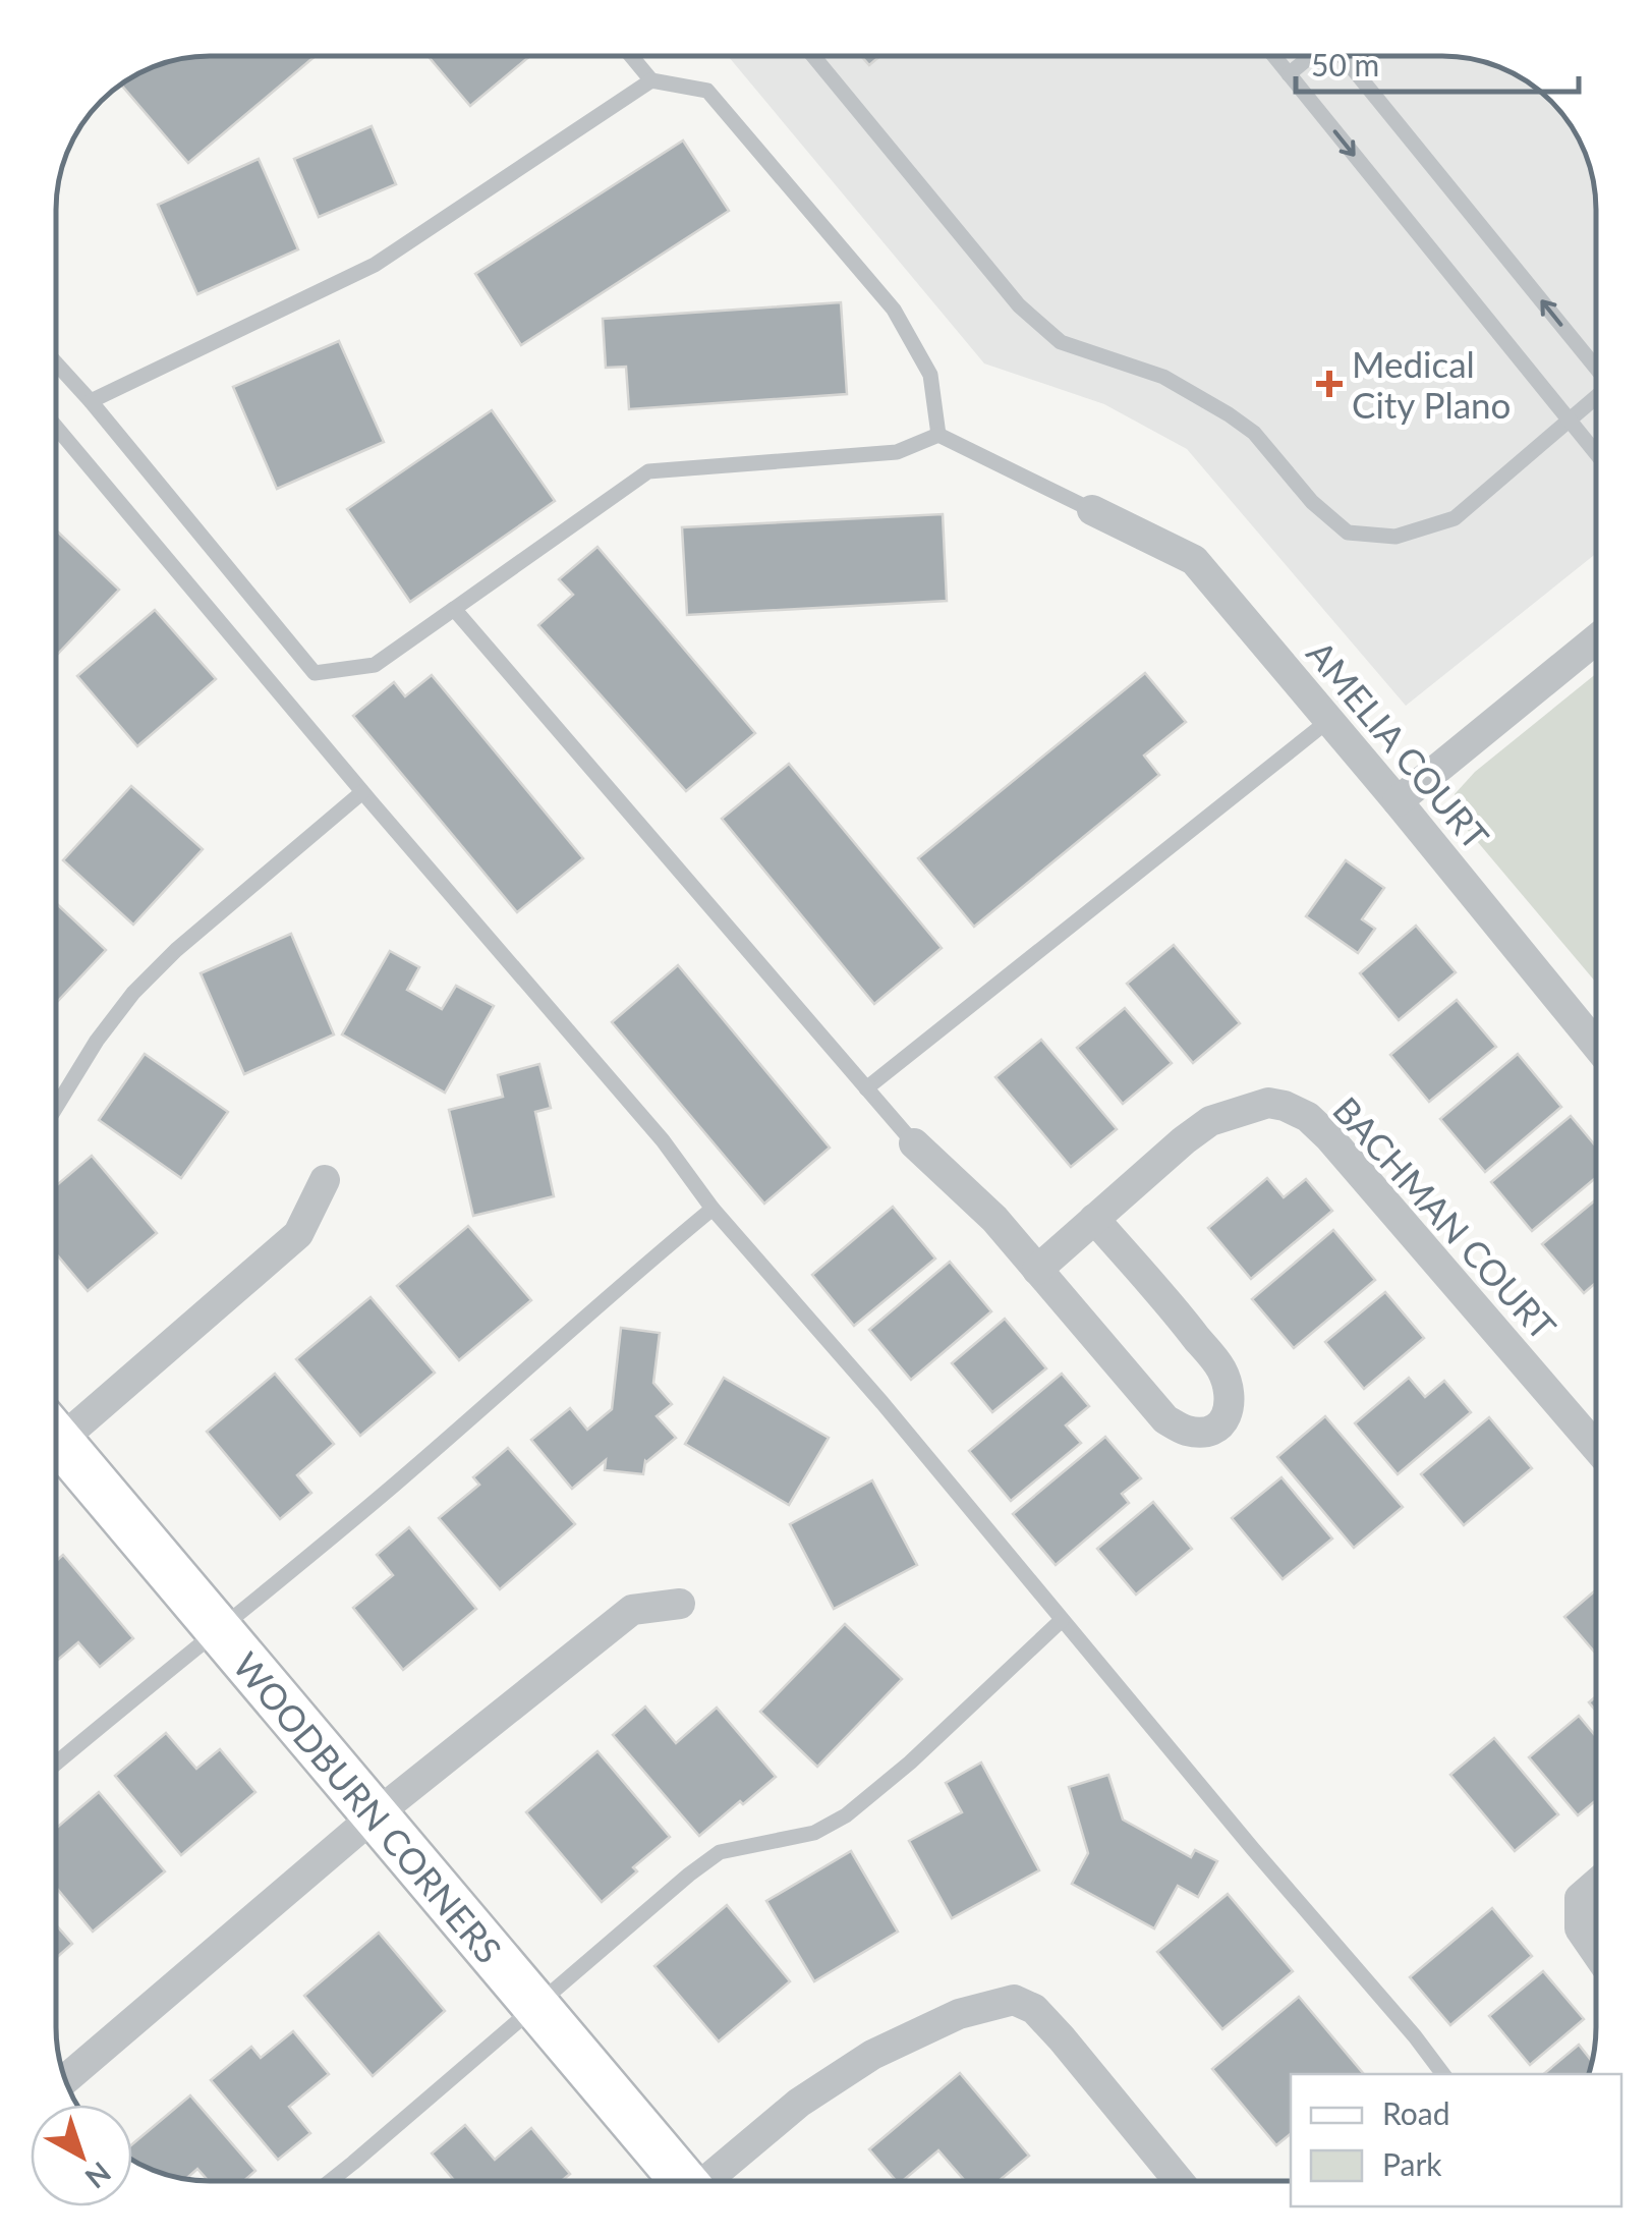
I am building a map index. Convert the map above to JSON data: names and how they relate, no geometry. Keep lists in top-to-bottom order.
{
  "streets": {
    "street": ["AMELIA COURT", "BACHMAN COURT", "WOODBURN CORNERS"]
  },
  "places": {
    "health": ["Medical City Plano"]
  },
  "legend": ["Road", "Park"],
  "scale_bar": "50 m",
  "north": "bottom right"
}
